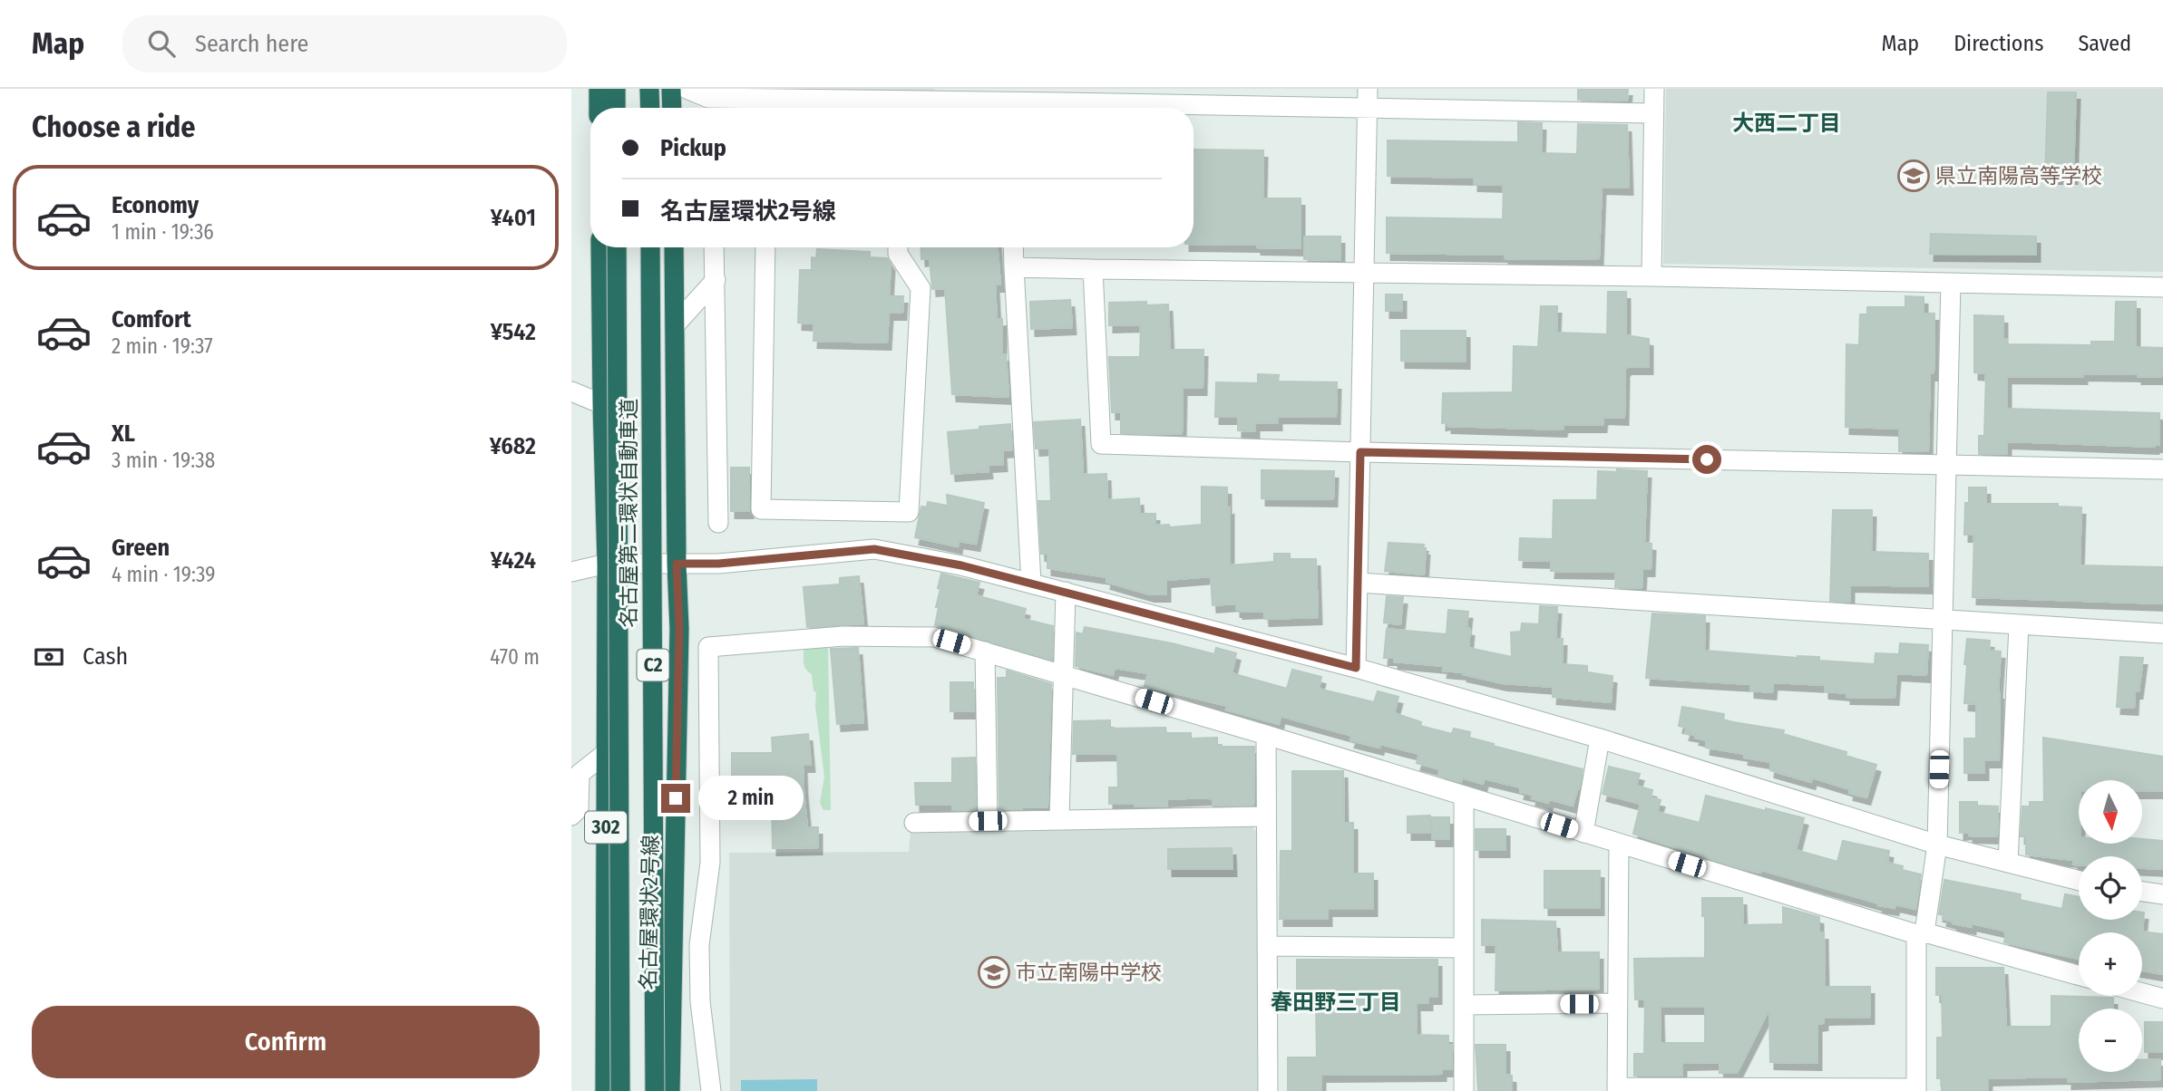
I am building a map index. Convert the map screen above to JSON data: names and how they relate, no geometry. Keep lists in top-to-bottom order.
{
  "streets": {
    "highway": [
      "名古屋第二環状自動車道",
      "C2",
      "302",
      "名古屋環状2号線"
    ]
  },
  "districts": ["大西二丁目", "春田野三丁目"],
  "places": {
    "school or university": ["県立南陽高等学校", "市立南陽中学校"]
  },
  "north": "bottom",
  "page": {
    "header": "Map",
    "search": "Search here",
    "nav": ["Map", "Directions", "Saved"],
    "heading": "Choose a ride",
    "banner": ["Pickup", "名古屋環状2号線"],
    "list": [
      {
        "name": "Economy",
        "note": "1 min · 19:36",
        "value": "¥401"
      },
      {
        "name": "Comfort",
        "note": "2 min · 19:37",
        "value": "¥542"
      },
      {
        "name": "XL",
        "note": "3 min · 19:38",
        "value": "¥682"
      },
      {
        "name": "Green",
        "note": "4 min · 19:39",
        "value": "¥424"
      }
    ],
    "pay": ["Cash", "470 m"],
    "bubble": "2 min",
    "map_buttons": ["+", "−"],
    "buttons": "Confirm"
  }
}
